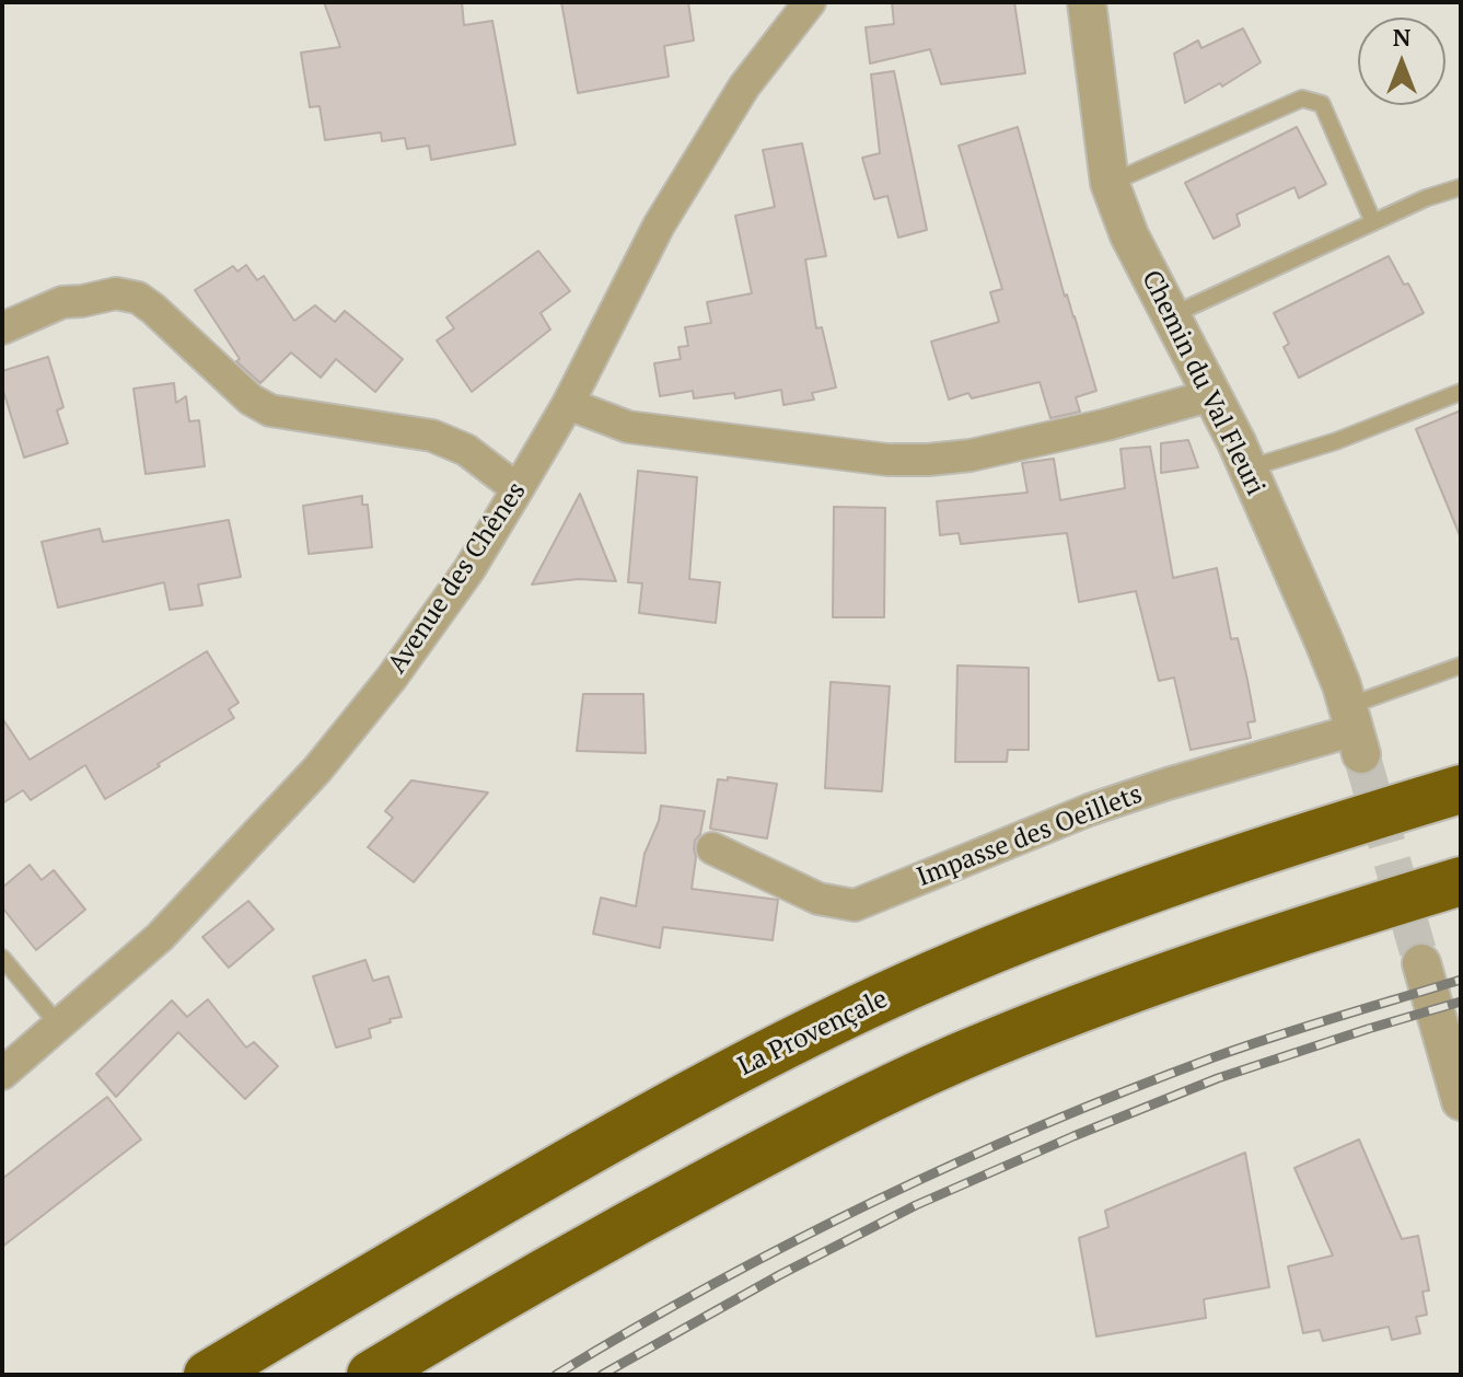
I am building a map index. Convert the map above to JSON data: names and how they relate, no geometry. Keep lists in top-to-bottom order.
{
  "streets": {
    "highway": ["La Provençale"],
    "street": ["Chemin du Val Fleuri", "Avenue des Chênes", "Impasse des Oeillets"]
  },
  "crossings": [
    ["Chemin du Val Fleuri", "Impasse des Oeillets"]
  ],
  "north": "top"
}
